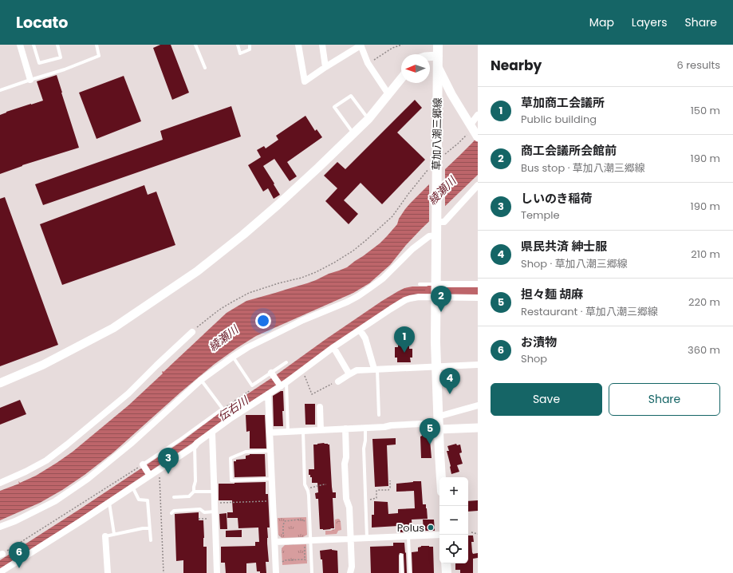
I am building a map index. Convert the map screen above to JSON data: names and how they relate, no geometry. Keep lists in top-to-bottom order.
{
  "streets": {
    "main road": ["草加八潮三郷線"]
  },
  "water": ["綾瀬川", "伝右川"],
  "places": ["Polus"],
  "north": "left",
  "page": {
    "header": "Locato",
    "nav": ["Map", "Layers", "Share"],
    "heading": ["Nearby", "6 results"],
    "list": [
      {
        "mark": "1",
        "name": "草加商工会議所",
        "note": "Public building",
        "value": "150 m"
      },
      {
        "mark": "2",
        "name": "商工会議所会館前",
        "note": "Bus stop · 草加八潮三郷線",
        "value": "190 m"
      },
      {
        "mark": "3",
        "name": "しいのき稲荷",
        "note": "Temple",
        "value": "190 m"
      },
      {
        "mark": "4",
        "name": "県民共済 紳士服",
        "note": "Shop · 草加八潮三郷線",
        "value": "210 m"
      },
      {
        "mark": "5",
        "name": "担々麺 胡麻",
        "note": "Restaurant · 草加八潮三郷線",
        "value": "220 m"
      },
      {
        "mark": "6",
        "name": "お漬物",
        "note": "Shop",
        "value": "360 m"
      }
    ],
    "pins": [
      "2",
      "1",
      "4",
      "5",
      "3",
      "6"
    ],
    "buttons": ["Save", "Share"],
    "map_buttons": ["+", "−"]
  }
}
